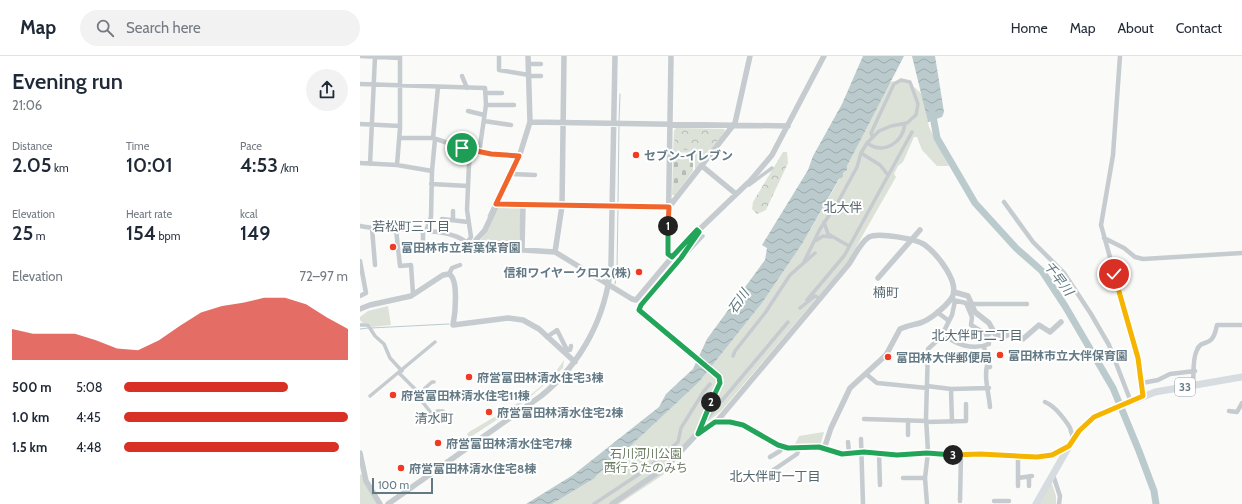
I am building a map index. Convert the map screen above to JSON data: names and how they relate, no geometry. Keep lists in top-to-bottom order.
{
  "streets": {
    "main road": ["33"]
  },
  "districts": [
    "北大伴",
    "若松町三丁目",
    "楠町",
    "北大伴町二丁目",
    "清水町",
    "北大伴町一丁目"
  ],
  "water": ["千早川", "石川"],
  "parks": ["石川河川公園 西行うたのみち"],
  "places": [
    "セブン-イレブン",
    "富田林市立若葉保育園",
    "信和ワイヤークロス(株)",
    "富田林市立大伴保育園",
    "富田林大伴郵便局",
    "府営富田林清水住宅3棟",
    "府営富田林清水住宅11棟",
    "府営富田林清水住宅2棟",
    "府営富田林清水住宅7棟",
    "府営富田林清水住宅8棟"
  ],
  "scale_bar": "100 m",
  "page": {
    "header": "Map",
    "search": "Search here",
    "nav": [
      "Home",
      "Map",
      "About",
      "Contact"
    ],
    "heading": ["Evening run", "21:06"],
    "stats": [
      ["Distance", "2.05 km"],
      ["Time", "10:01"],
      ["Pace", "4:53 /km"],
      ["Elevation", "25 m"],
      ["Heart rate", "154 bpm"],
      ["kcal", "149"]
    ],
    "pins": ["1", "2", "3"],
    "chart": ["Elevation", "72–97 m"],
    "list": [
      {
        "name": "500 m",
        "note": "5:08"
      },
      {
        "name": "1.0 km",
        "note": "4:45"
      },
      {
        "name": "1.5 km",
        "note": "4:48"
      }
    ],
    "scale": "100 m"
  }
}
